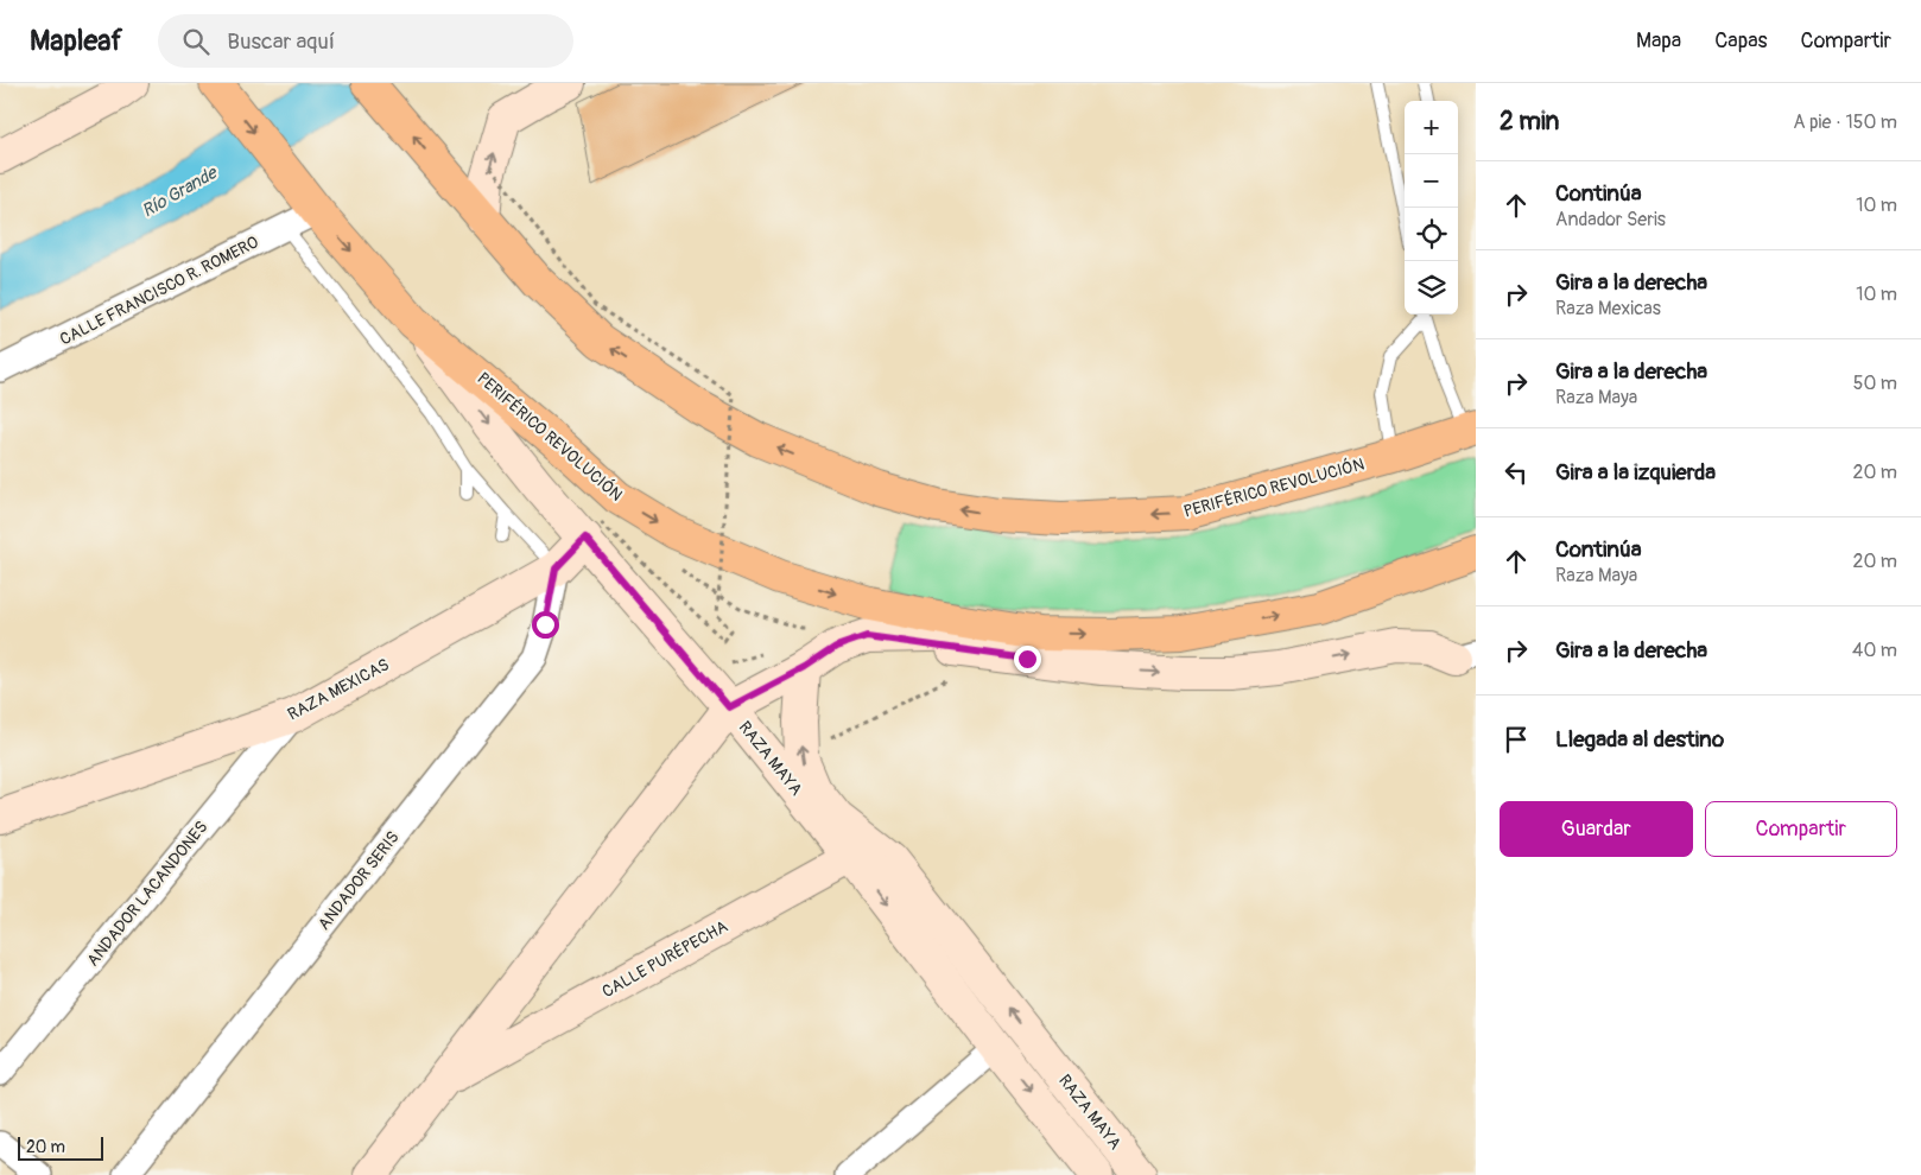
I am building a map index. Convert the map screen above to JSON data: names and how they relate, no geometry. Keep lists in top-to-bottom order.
{
  "streets": {
    "highway": ["PERIFÉRICO REVOLUCIÓN"],
    "street": [
      "CALLE FRANCISCO R. ROMERO",
      "RAZA MEXICAS",
      "RAZA MAYA",
      "ANDADOR SERIS",
      "ANDADOR LACANDONES",
      "CALLE PURÉPECHA"
    ]
  },
  "crossings": [
    ["CALLE FRANCISCO R. ROMERO", "PERIFÉRICO REVOLUCIÓN"],
    ["PERIFÉRICO REVOLUCIÓN", "RAZA MAYA"],
    ["RAZA MEXICAS", "RAZA MAYA"],
    ["RAZA MEXICAS", "ANDADOR SERIS"],
    ["RAZA MEXICAS", "ANDADOR LACANDONES"],
    ["RAZA MAYA", "CALLE PURÉPECHA"]
  ],
  "water": ["Río Grande"],
  "scale_bar": "20 m",
  "page": {
    "header": "Mapleaf",
    "search": "Buscar aquí",
    "nav": ["Mapa", "Capas", "Compartir"],
    "heading": ["2 min", "A pie · 150 m"],
    "map_buttons": ["+", "−"],
    "list": [
      ["Continúa", "Andador Seris", "10 m"],
      ["Gira a la derecha", "Raza Mexicas", "10 m"],
      ["Gira a la derecha", "Raza Maya", "50 m"],
      ["Gira a la izquierda", "20 m"],
      ["Continúa", "Raza Maya", "20 m"],
      ["Gira a la derecha", "40 m"],
      "Llegada al destino"
    ],
    "buttons": ["Guardar", "Compartir"],
    "scale": "20 m"
  }
}
